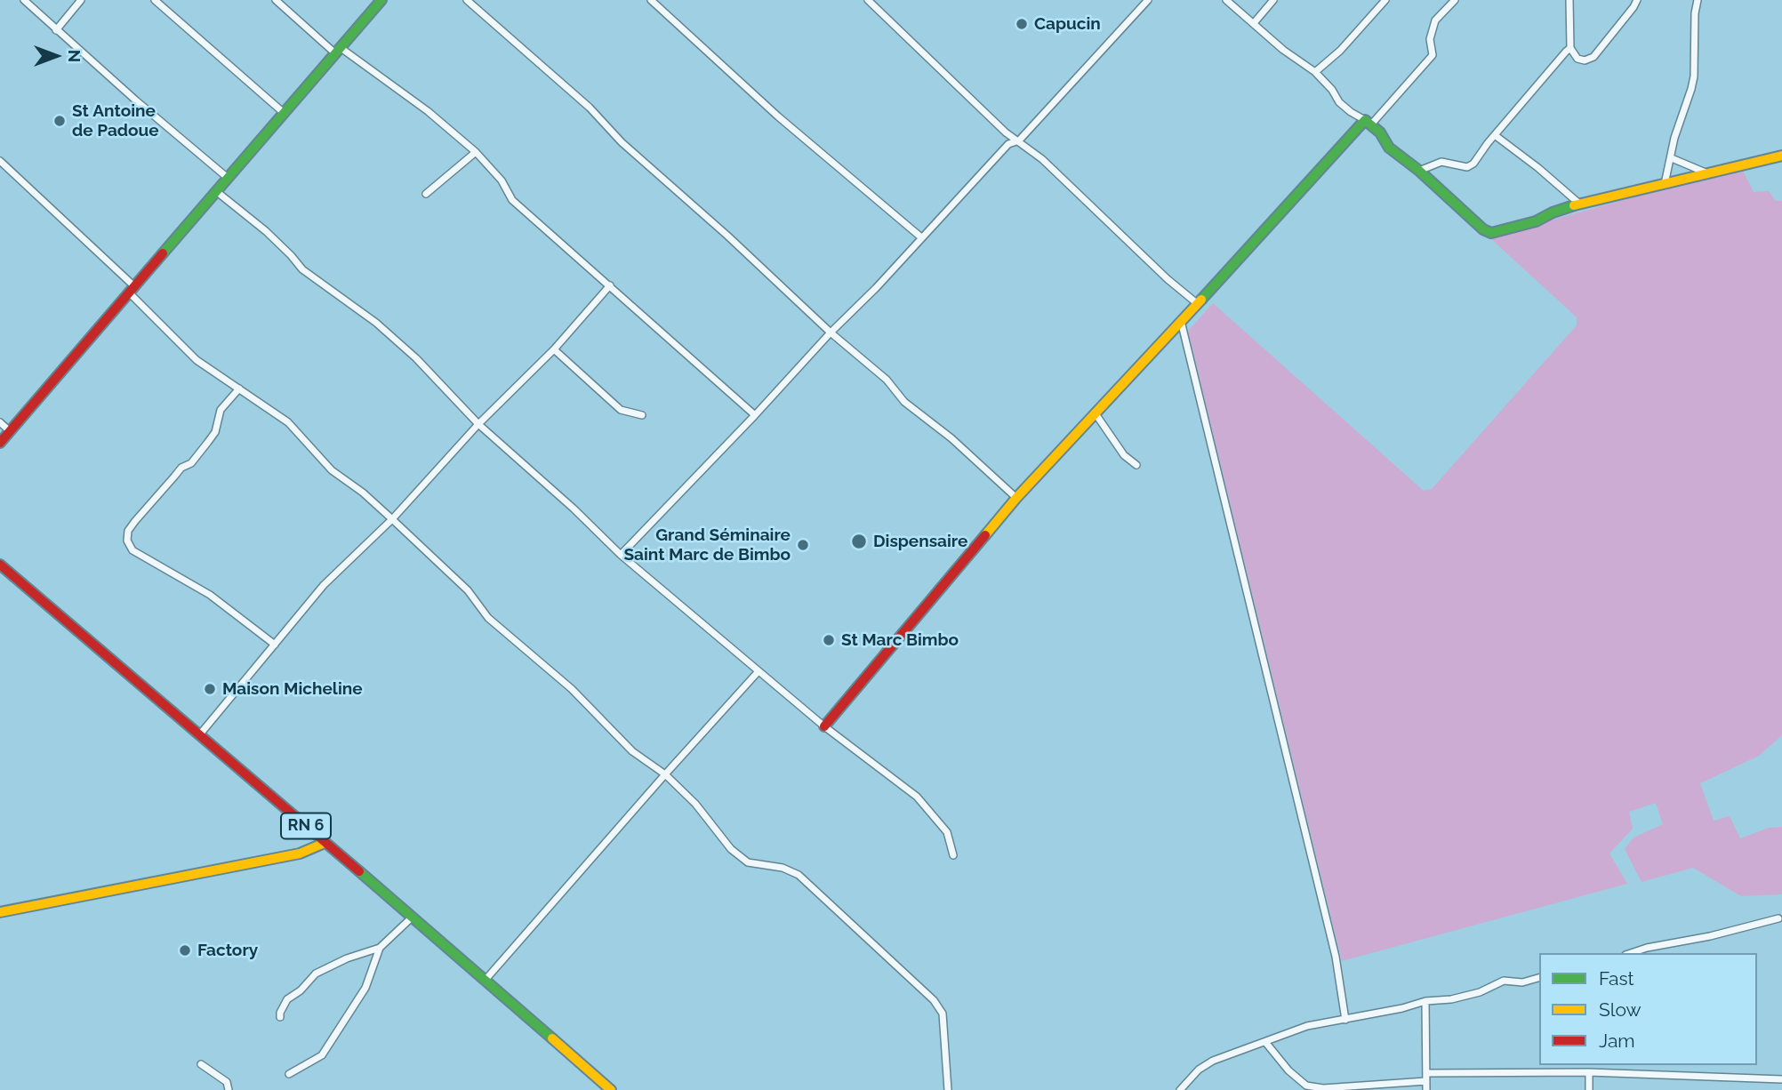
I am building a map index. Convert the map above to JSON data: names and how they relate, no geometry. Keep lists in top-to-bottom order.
{
  "streets": {
    "street": ["RN 6"]
  },
  "places": [
    "Capucin",
    "St Antoine de Padoue",
    "Dispensaire",
    "Grand Séminaire Saint Marc de Bimbo",
    "St Marc Bimbo",
    "Maison Micheline",
    "Factory"
  ],
  "legend": ["Fast", "Slow", "Jam"],
  "north": "right"
}
